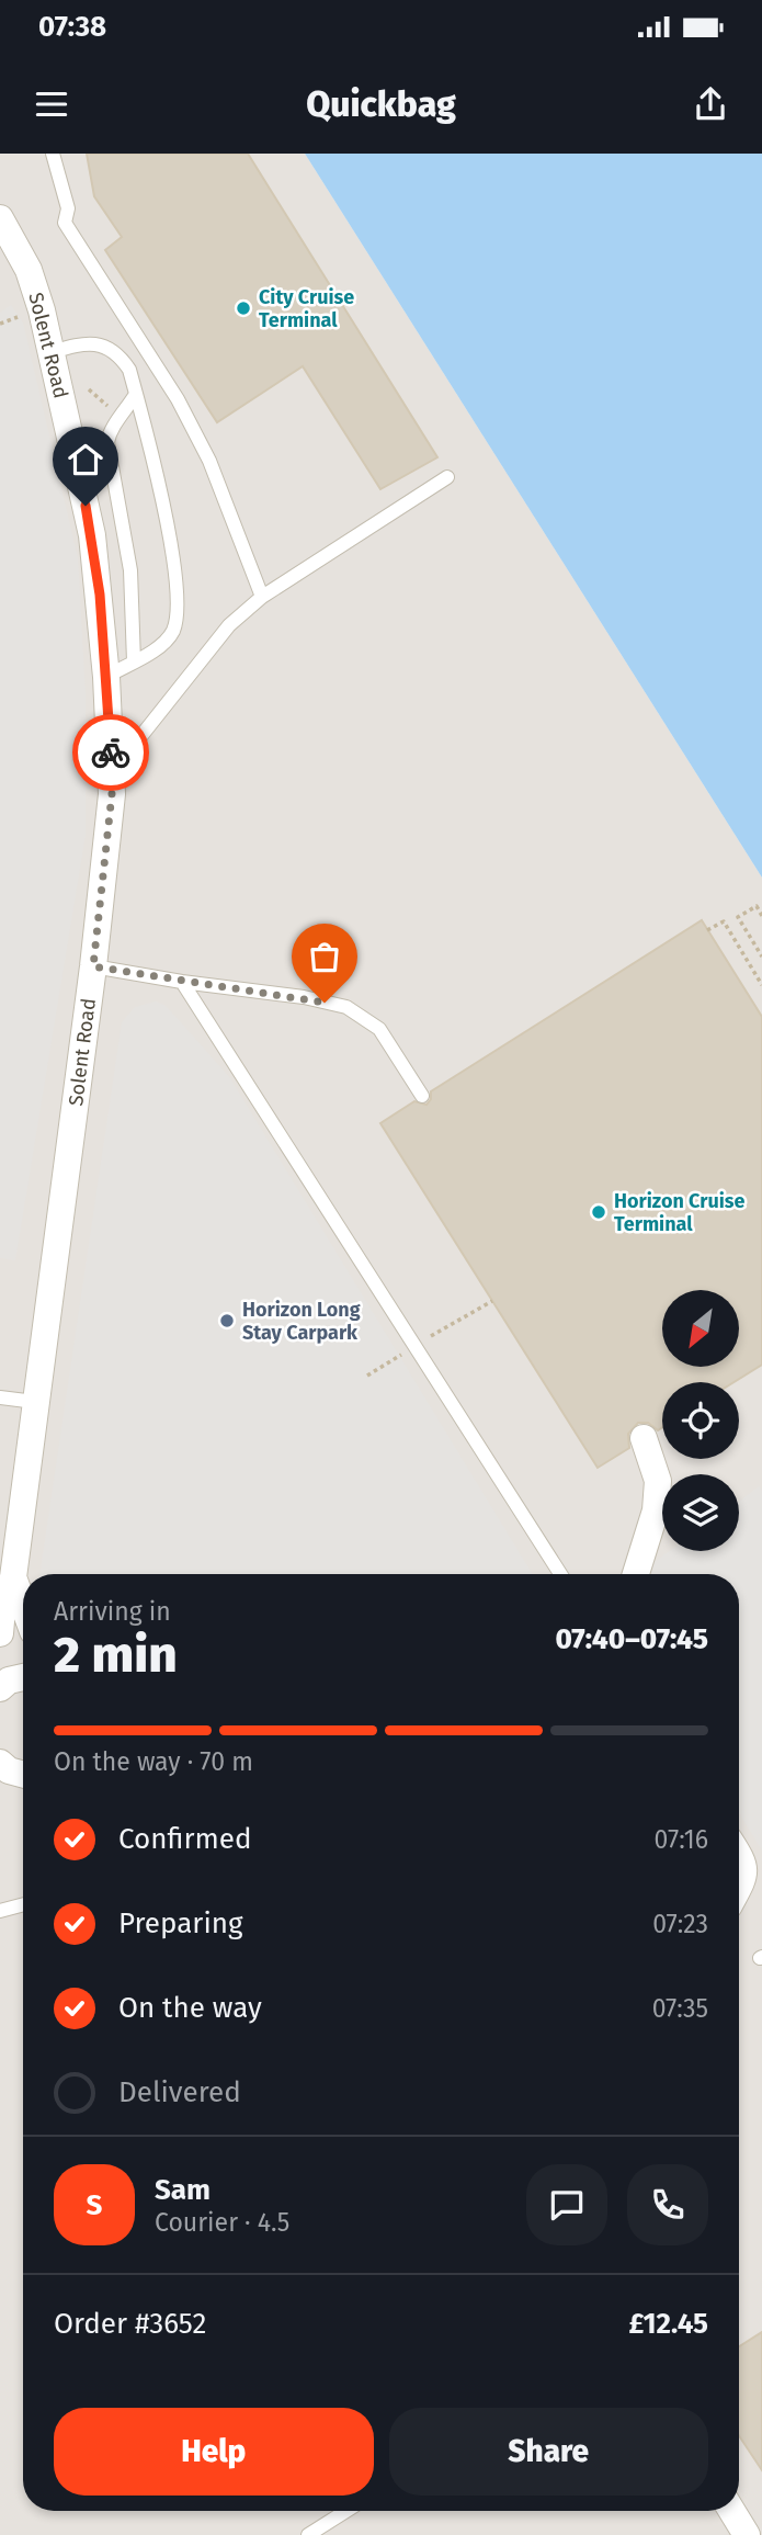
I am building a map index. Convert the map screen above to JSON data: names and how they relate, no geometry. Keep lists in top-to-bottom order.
{
  "streets": {
    "street": ["Solent Road"]
  },
  "places": ["City Cruise Terminal", "Horizon Cruise Terminal", "Horizon Long Stay Carpark"],
  "north": "bottom left",
  "page": {
    "status": "07:38",
    "header": "Quickbag",
    "heading": ["2 min", "Arriving in", "07:40–07:45"],
    "panel": [
      "Sam",
      "Courier · 4.5",
      "Order #3652",
      "£12.45"
    ],
    "bar": "On the way · 70 m",
    "list": [
      ["Confirmed", "07:16"],
      ["Preparing", "07:23"],
      ["On the way", "07:35"],
      "Delivered"
    ],
    "round": "S",
    "buttons": ["Help", "Share"]
  }
}
